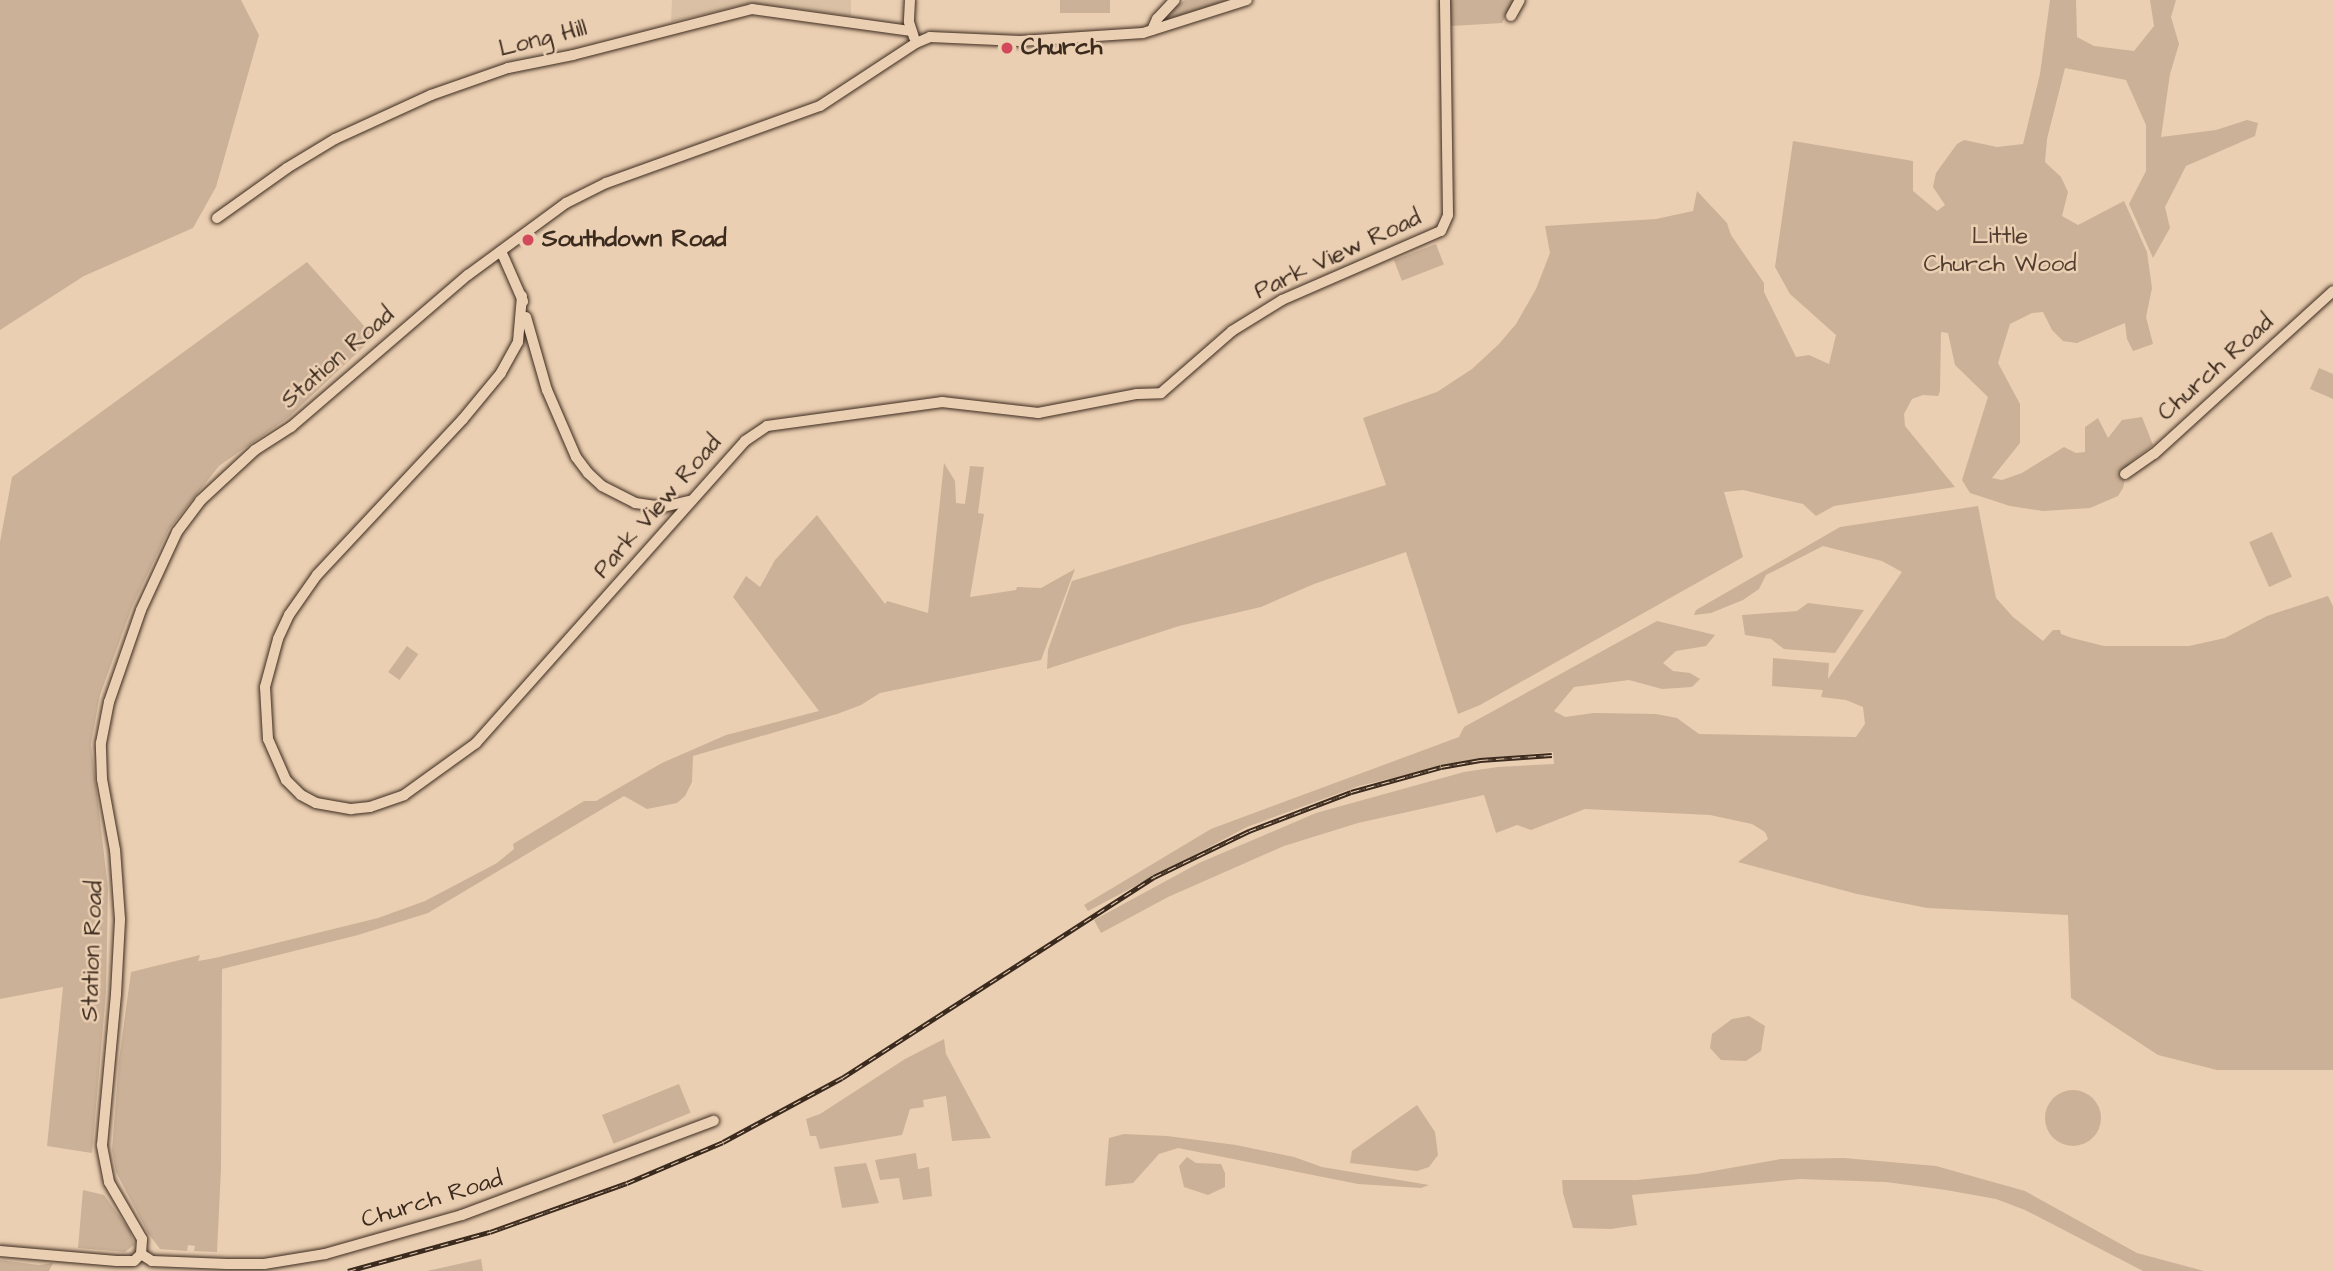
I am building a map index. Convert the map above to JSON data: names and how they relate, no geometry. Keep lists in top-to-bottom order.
{
  "streets": {
    "street": [
      "Long Hill",
      "Park View Road",
      "Station Road",
      "Church Road"
    ]
  },
  "crossings": [
    ["Station Road", "Church Road"]
  ],
  "parks": ["Little Church Wood"],
  "places": ["Church", "Southdown Road"]
}
